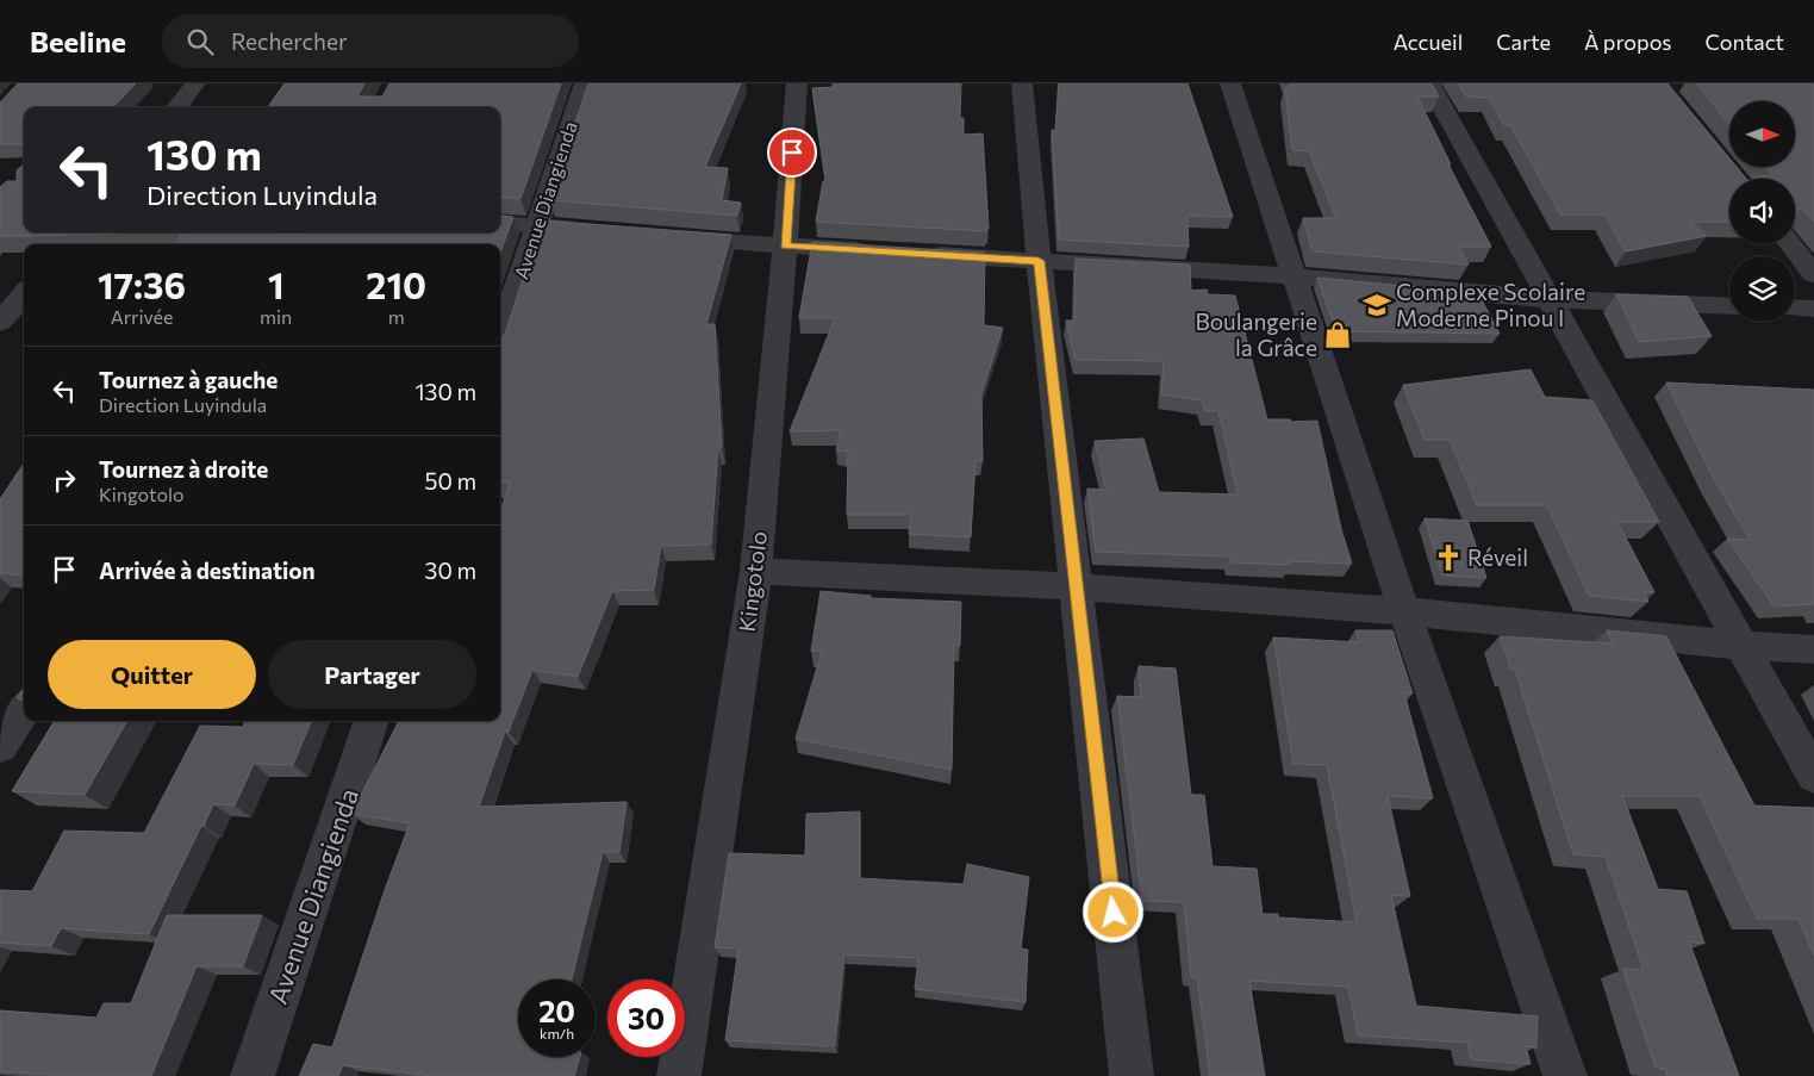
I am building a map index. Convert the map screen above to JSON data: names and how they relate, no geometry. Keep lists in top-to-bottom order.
{
  "streets": {
    "street": ["Avenue Diangienda", "Kingotolo"]
  },
  "places": {
    "school or university": ["Complexe Scolaire Moderne Pinou I"],
    "shop": ["Boulangerie la Grâce"],
    "church": ["Réveil"]
  },
  "north": "right",
  "page": {
    "header": "Beeline",
    "search": "Rechercher",
    "nav": [
      "Accueil",
      "Carte",
      "À propos",
      "Contact"
    ],
    "turn": ["130 m", "Direction Luyindula"],
    "eta": [
      "17:36",
      "Arrivée",
      "1",
      "min",
      "210",
      "m"
    ],
    "list": [
      {
        "name": "Tournez à gauche",
        "note": "Direction Luyindula",
        "value": "130 m"
      },
      {
        "name": "Tournez à droite",
        "note": "Kingotolo",
        "value": "50 m"
      },
      {
        "name": "Arrivée à destination",
        "value": "30 m"
      }
    ],
    "buttons": ["Quitter", "Partager"],
    "speed": "20 km/h",
    "limit": "30"
  }
}
